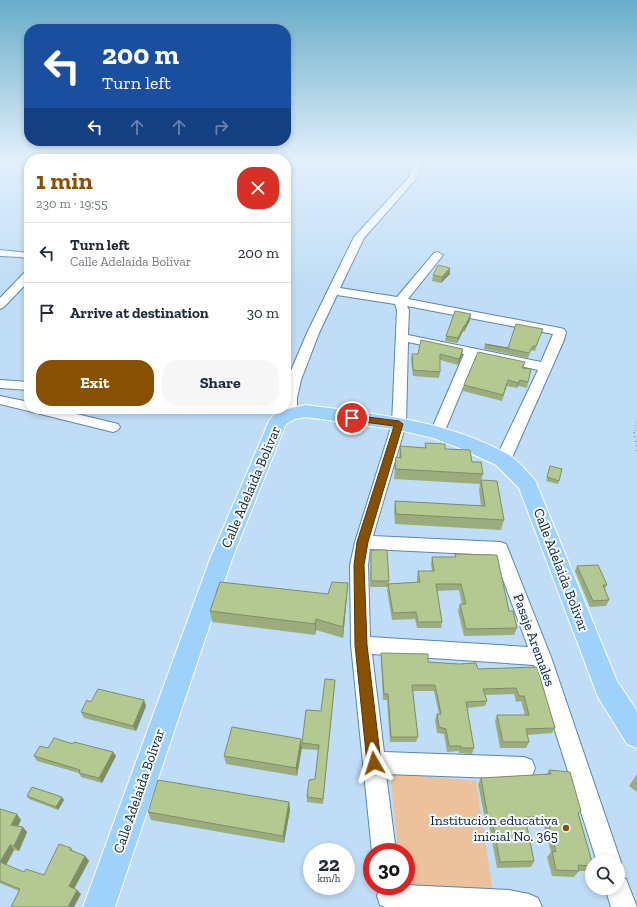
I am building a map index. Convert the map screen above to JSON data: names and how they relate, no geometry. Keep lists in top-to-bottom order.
{
  "streets": {
    "main road": ["Calle Adelaida Bolivar"],
    "street": ["Pasaje Aremales"]
  },
  "places": ["Institución educativa inicial No. 365"],
  "page": {
    "turn": ["200 m", "Turn left"],
    "heading": ["1 min", "230 m · 19:55"],
    "list": [
      {
        "name": "Turn left",
        "note": "Calle Adelaida Bolivar",
        "value": "200 m"
      },
      {
        "name": "Arrive at destination",
        "value": "30 m"
      }
    ],
    "buttons": ["Exit", "Share"],
    "speed": "22 km/h",
    "limit": "30"
  }
}
